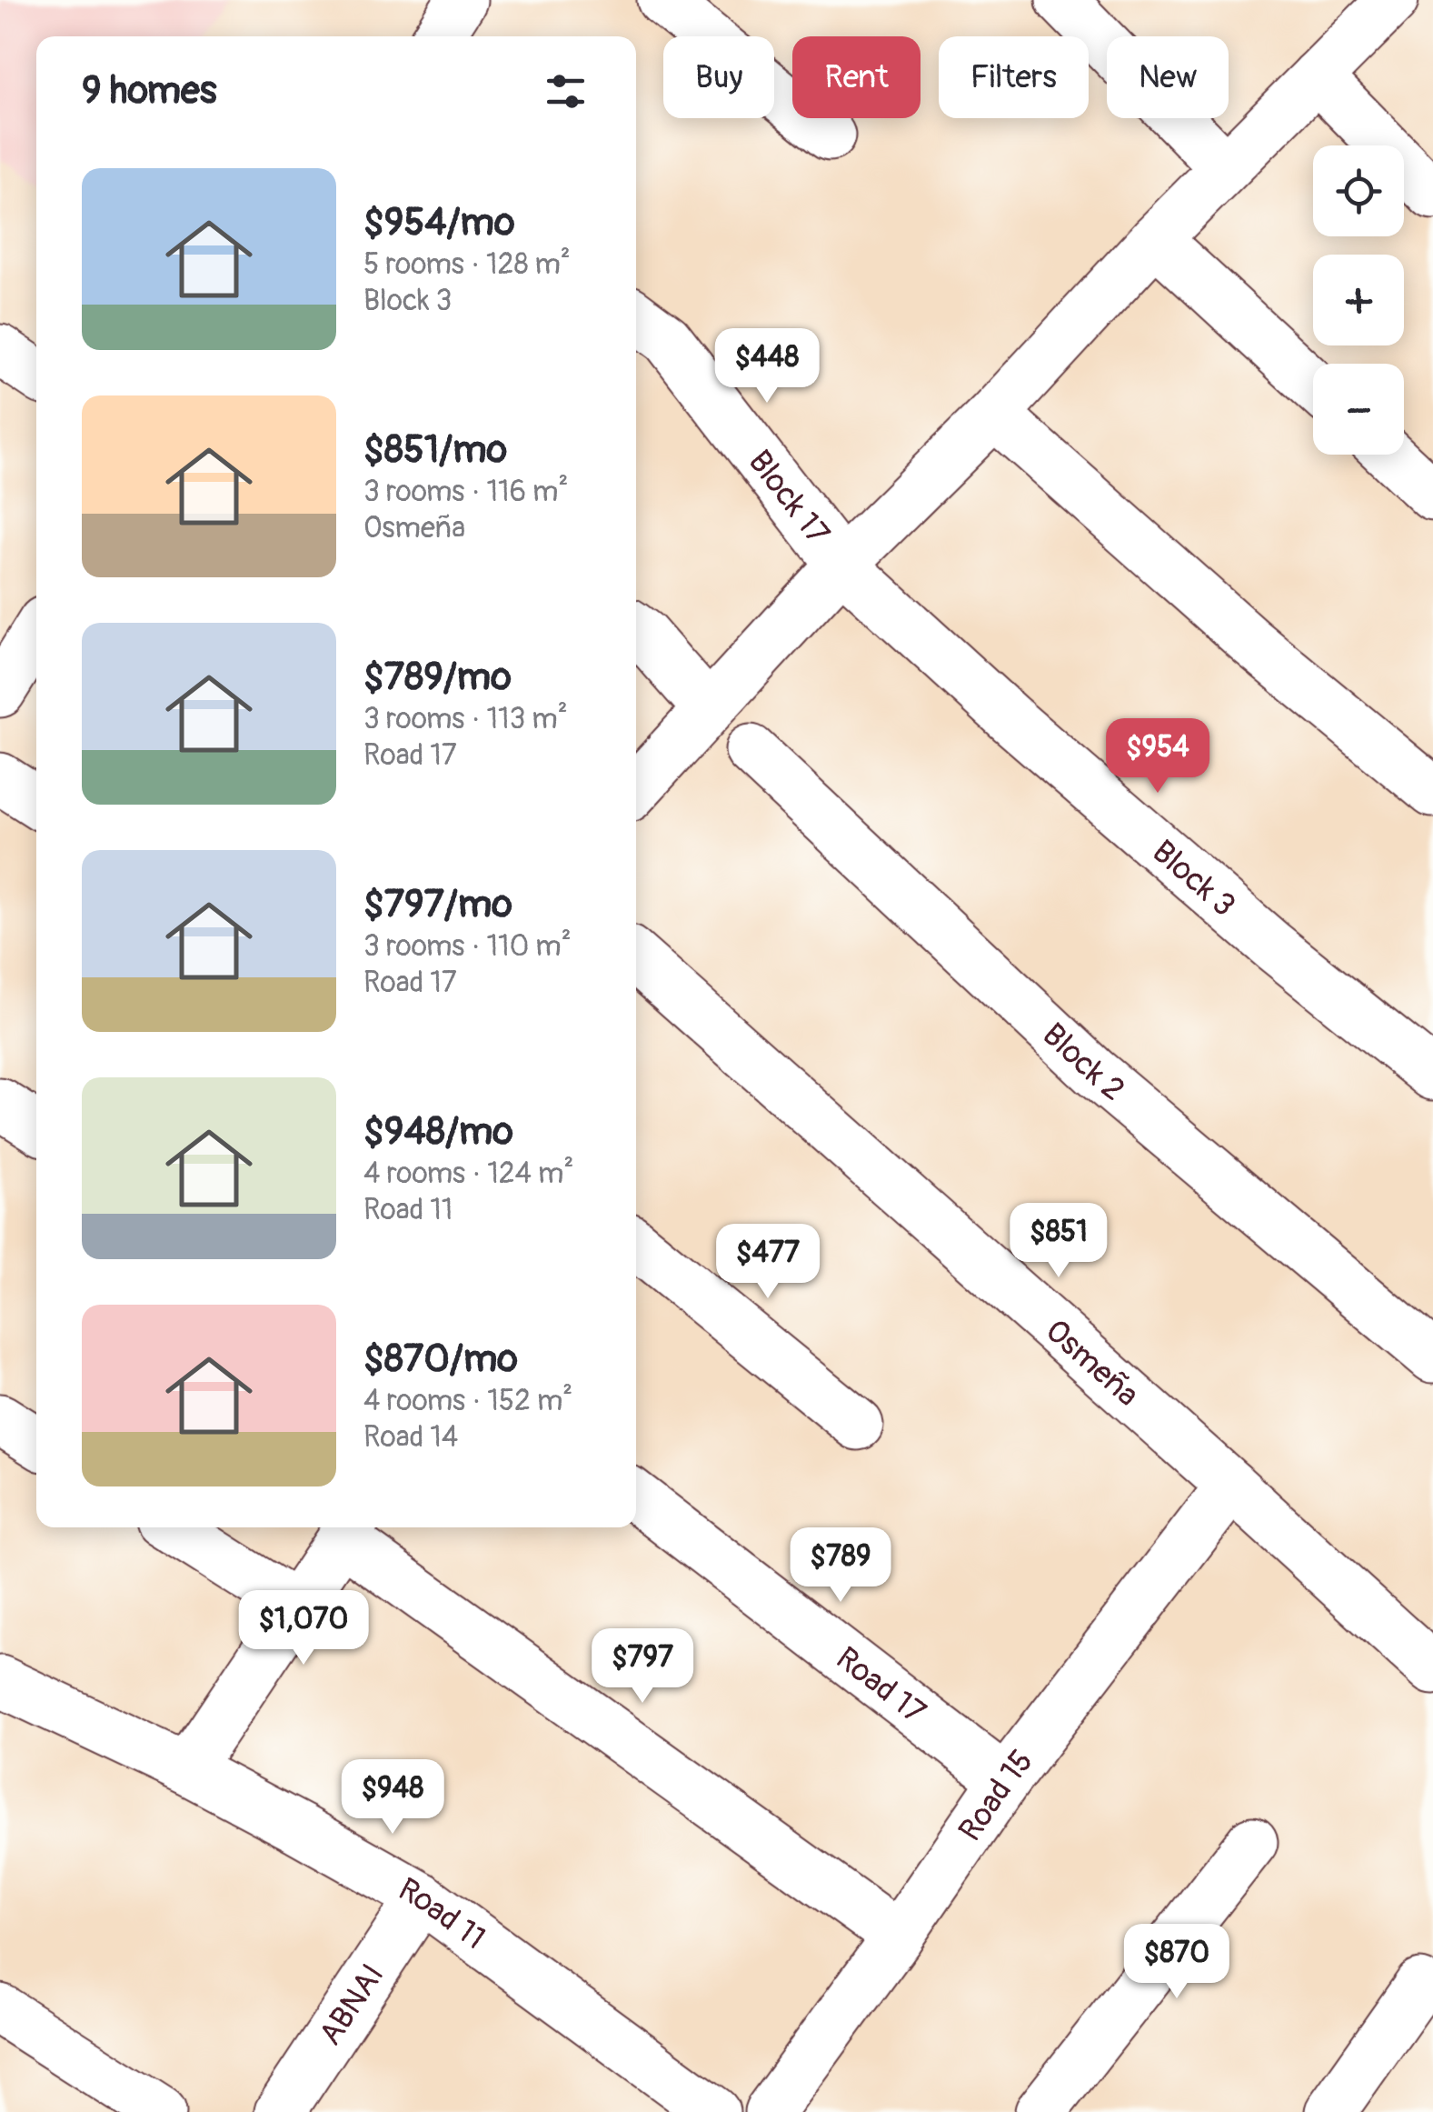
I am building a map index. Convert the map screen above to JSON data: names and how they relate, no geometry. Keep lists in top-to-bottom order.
{
  "streets": {
    "street": [
      "Block 17",
      "Block 3",
      "Block 2",
      "Osmeña",
      "Road 17",
      "Road 15",
      "Road 11",
      "ABNAI"
    ]
  },
  "crossings": [
    ["Block 17", "Block 3"],
    ["Osmeña", "Road 15"],
    ["Road 17", "Road 15"],
    ["Road 11", "ABNAI"]
  ],
  "page": {
    "chip": [
      "Buy",
      "Rent",
      "Filters",
      "New"
    ],
    "heading": "9 homes",
    "map_buttons": ["+", "−"],
    "list": [
      {
        "name": "$954/mo",
        "note": "5 rooms · 128 m² · Block 3"
      },
      {
        "name": "$851/mo",
        "note": "3 rooms · 116 m² · Osmeña"
      },
      {
        "name": "$789/mo",
        "note": "3 rooms · 113 m² · Road 17"
      },
      {
        "name": "$797/mo",
        "note": "3 rooms · 110 m² · Road 17"
      },
      {
        "name": "$948/mo",
        "note": "4 rooms · 124 m² · Road 11"
      },
      {
        "name": "$870/mo",
        "note": "4 rooms · 152 m² · Road 14"
      }
    ],
    "price": [
      "$448",
      "$954",
      "$851",
      "$477",
      "$789",
      "$1,070",
      "$797",
      "$948",
      "$870"
    ]
  }
}
